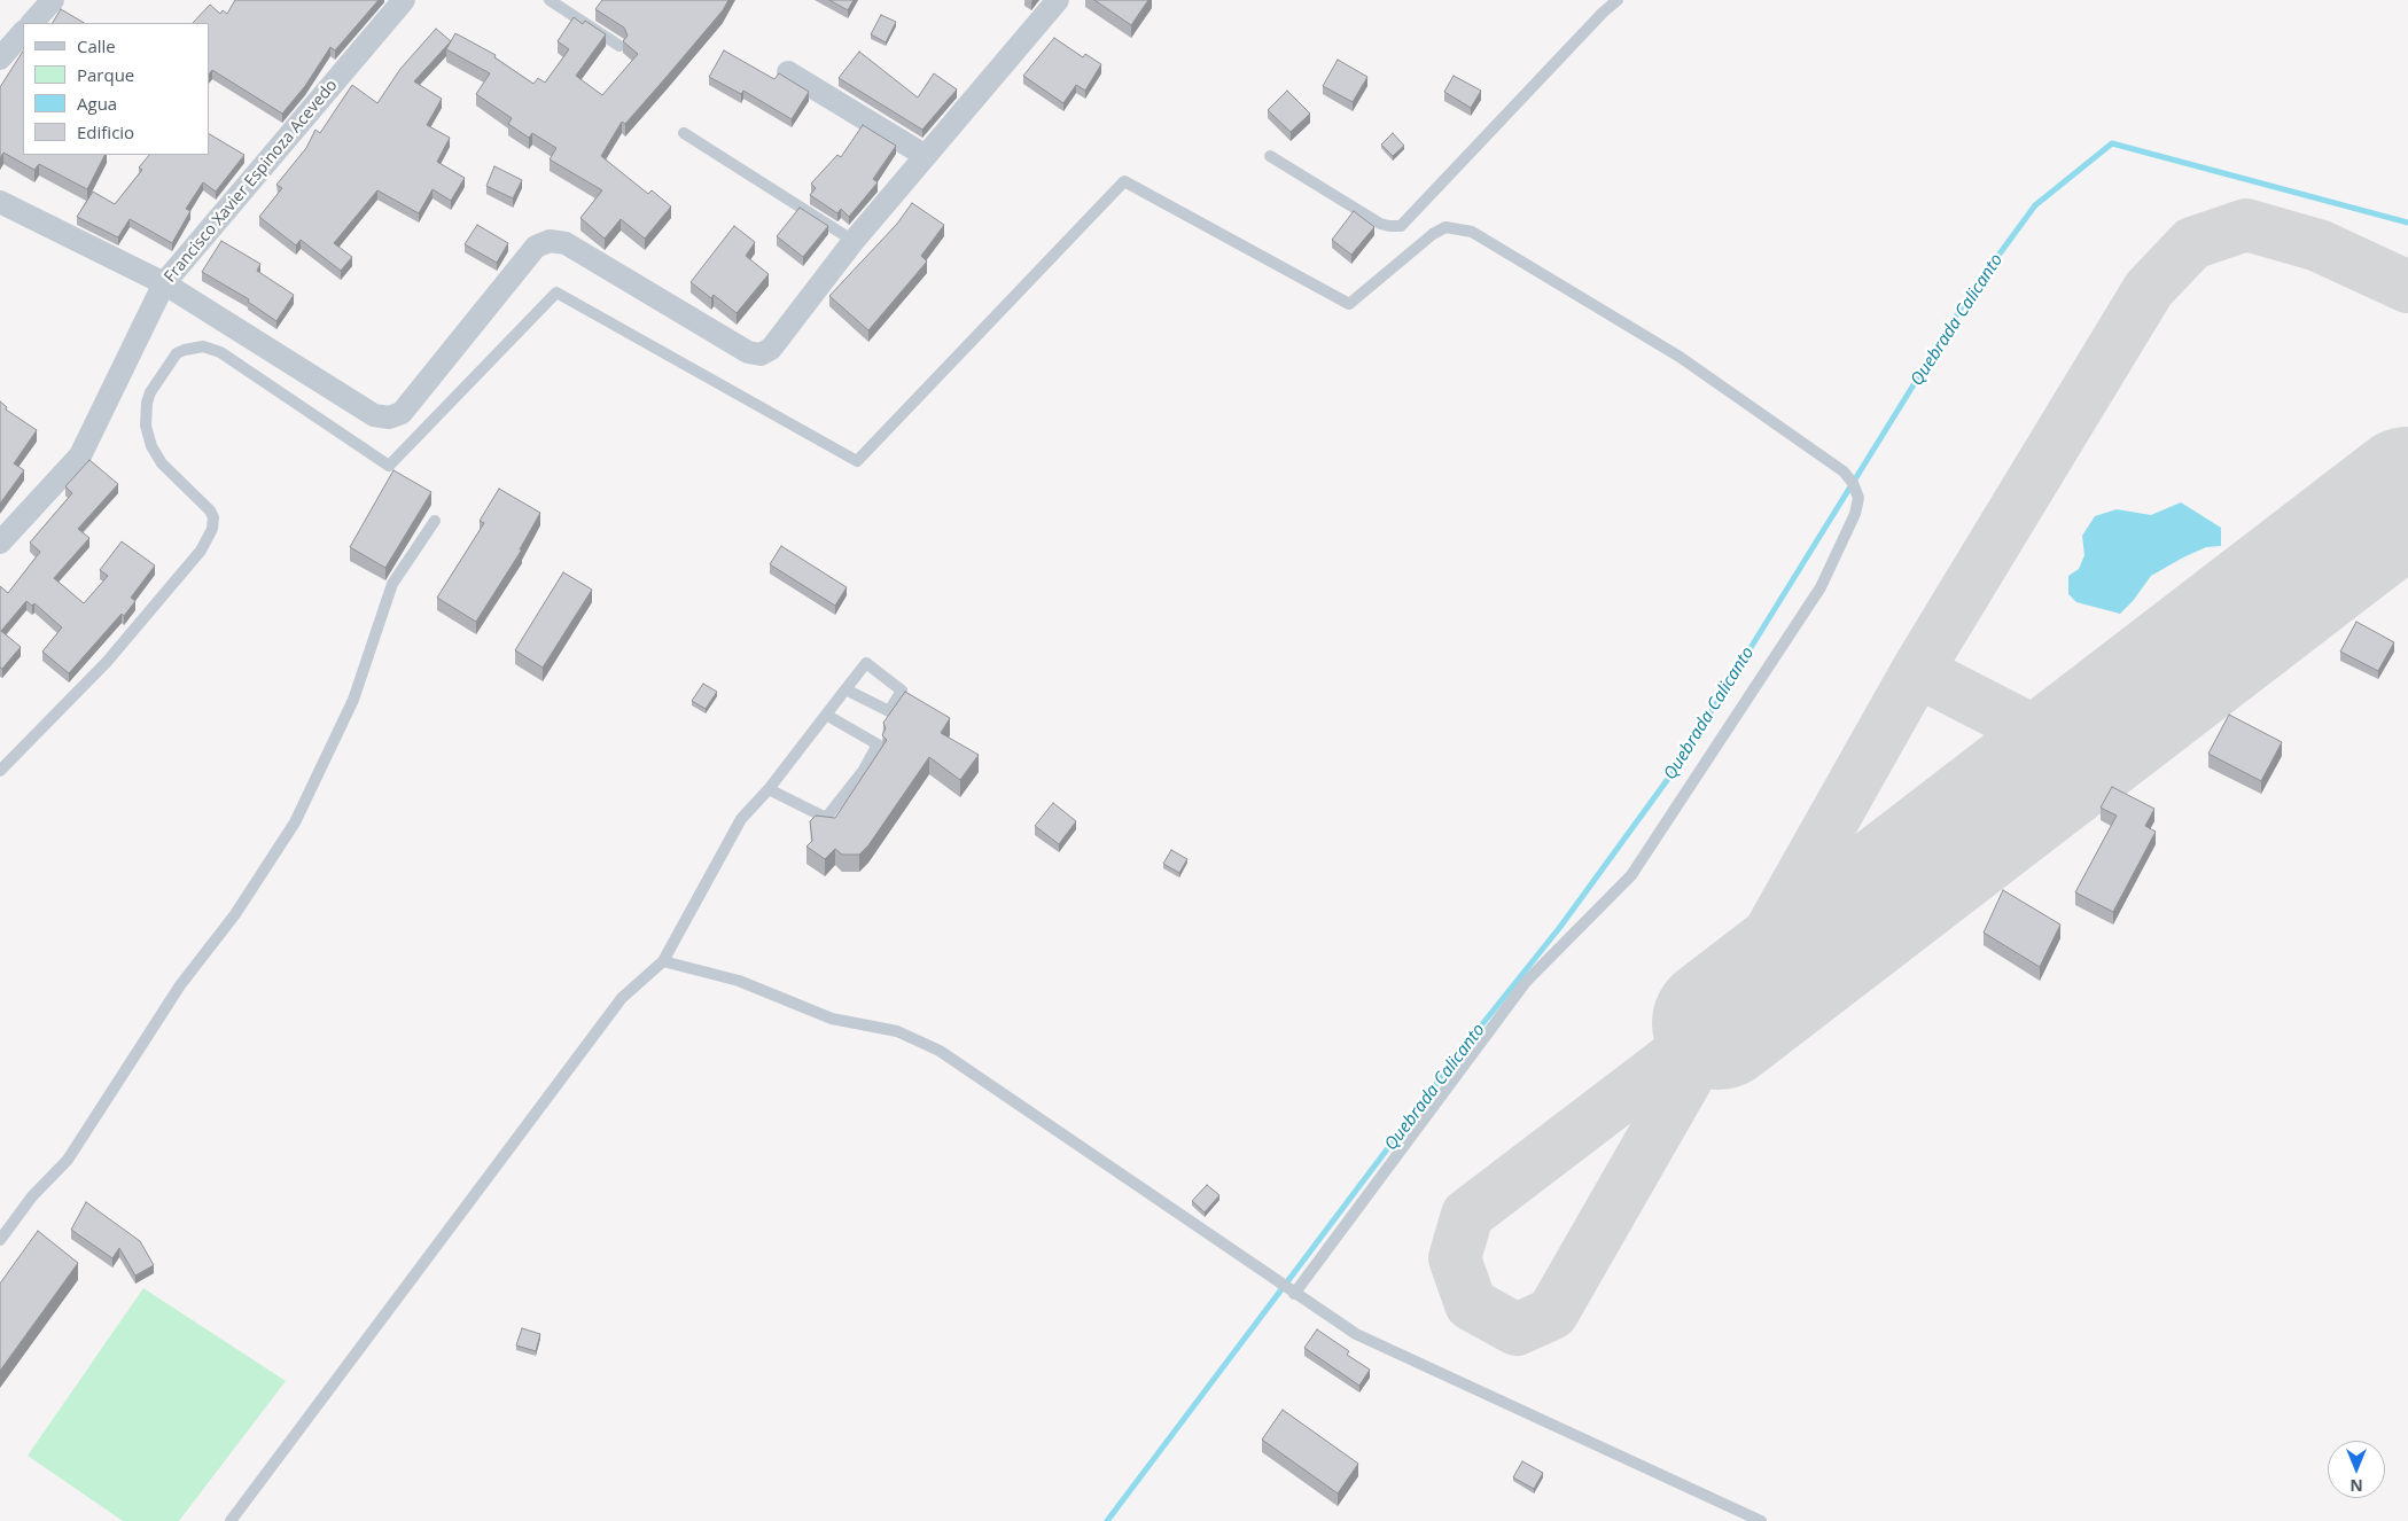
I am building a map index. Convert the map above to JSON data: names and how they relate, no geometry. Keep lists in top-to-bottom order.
{
  "streets": {
    "street": ["Francisco Xavier Espinoza Acevedo"]
  },
  "water": ["Quebrada Calicanto"],
  "legend": [
    "Calle",
    "Parque",
    "Agua",
    "Edificio"
  ],
  "north": "bottom"
}
